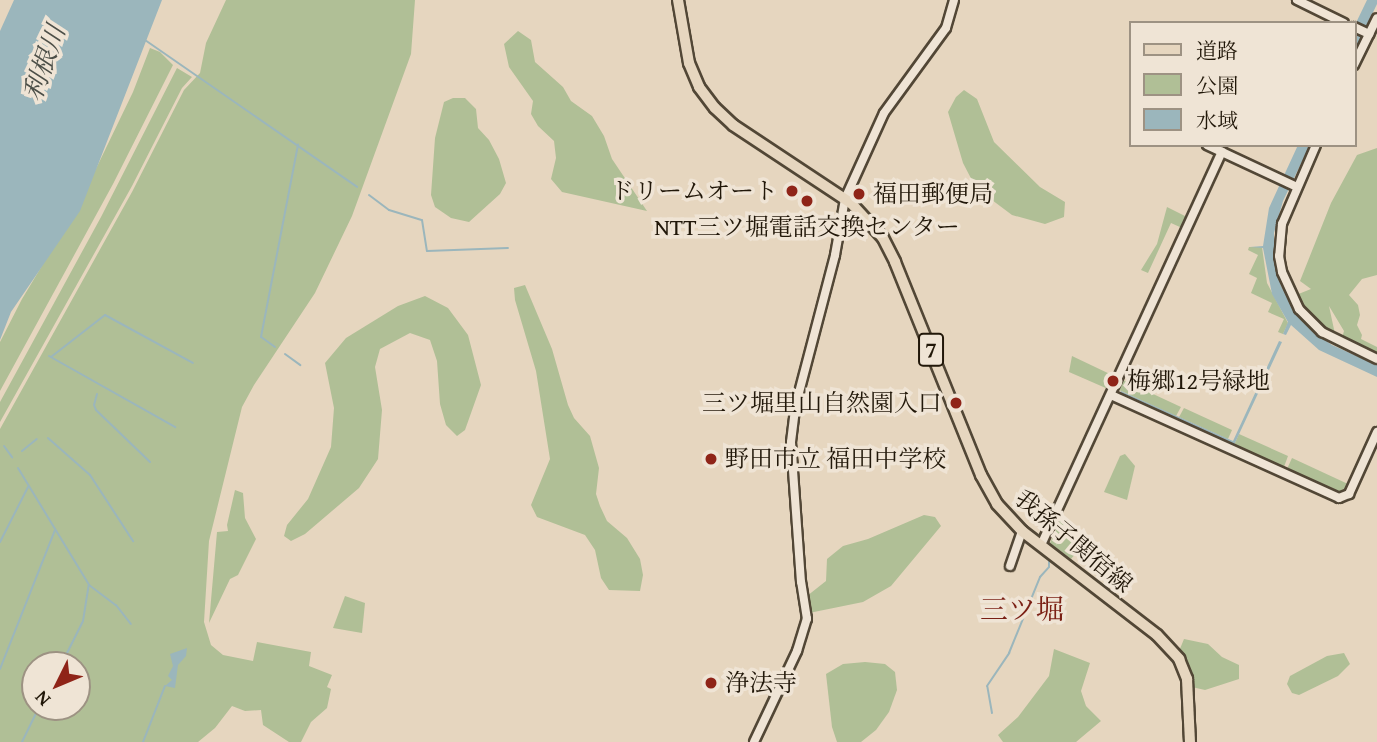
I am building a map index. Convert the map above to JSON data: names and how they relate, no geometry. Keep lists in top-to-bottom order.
{
  "streets": {
    "main road": ["7", "我孫子関宿線"]
  },
  "districts": ["三ツ堀"],
  "water": ["利根川"],
  "places": [
    "ドリームオート",
    "福田郵便局",
    "NTT三ツ堀電話交換センター",
    "梅郷12号緑地",
    "三ツ堀里山自然園入口",
    "野田市立 福田中学校",
    "浄法寺"
  ],
  "legend": ["道路", "公園", "水域"],
  "north": "bottom left"
}
